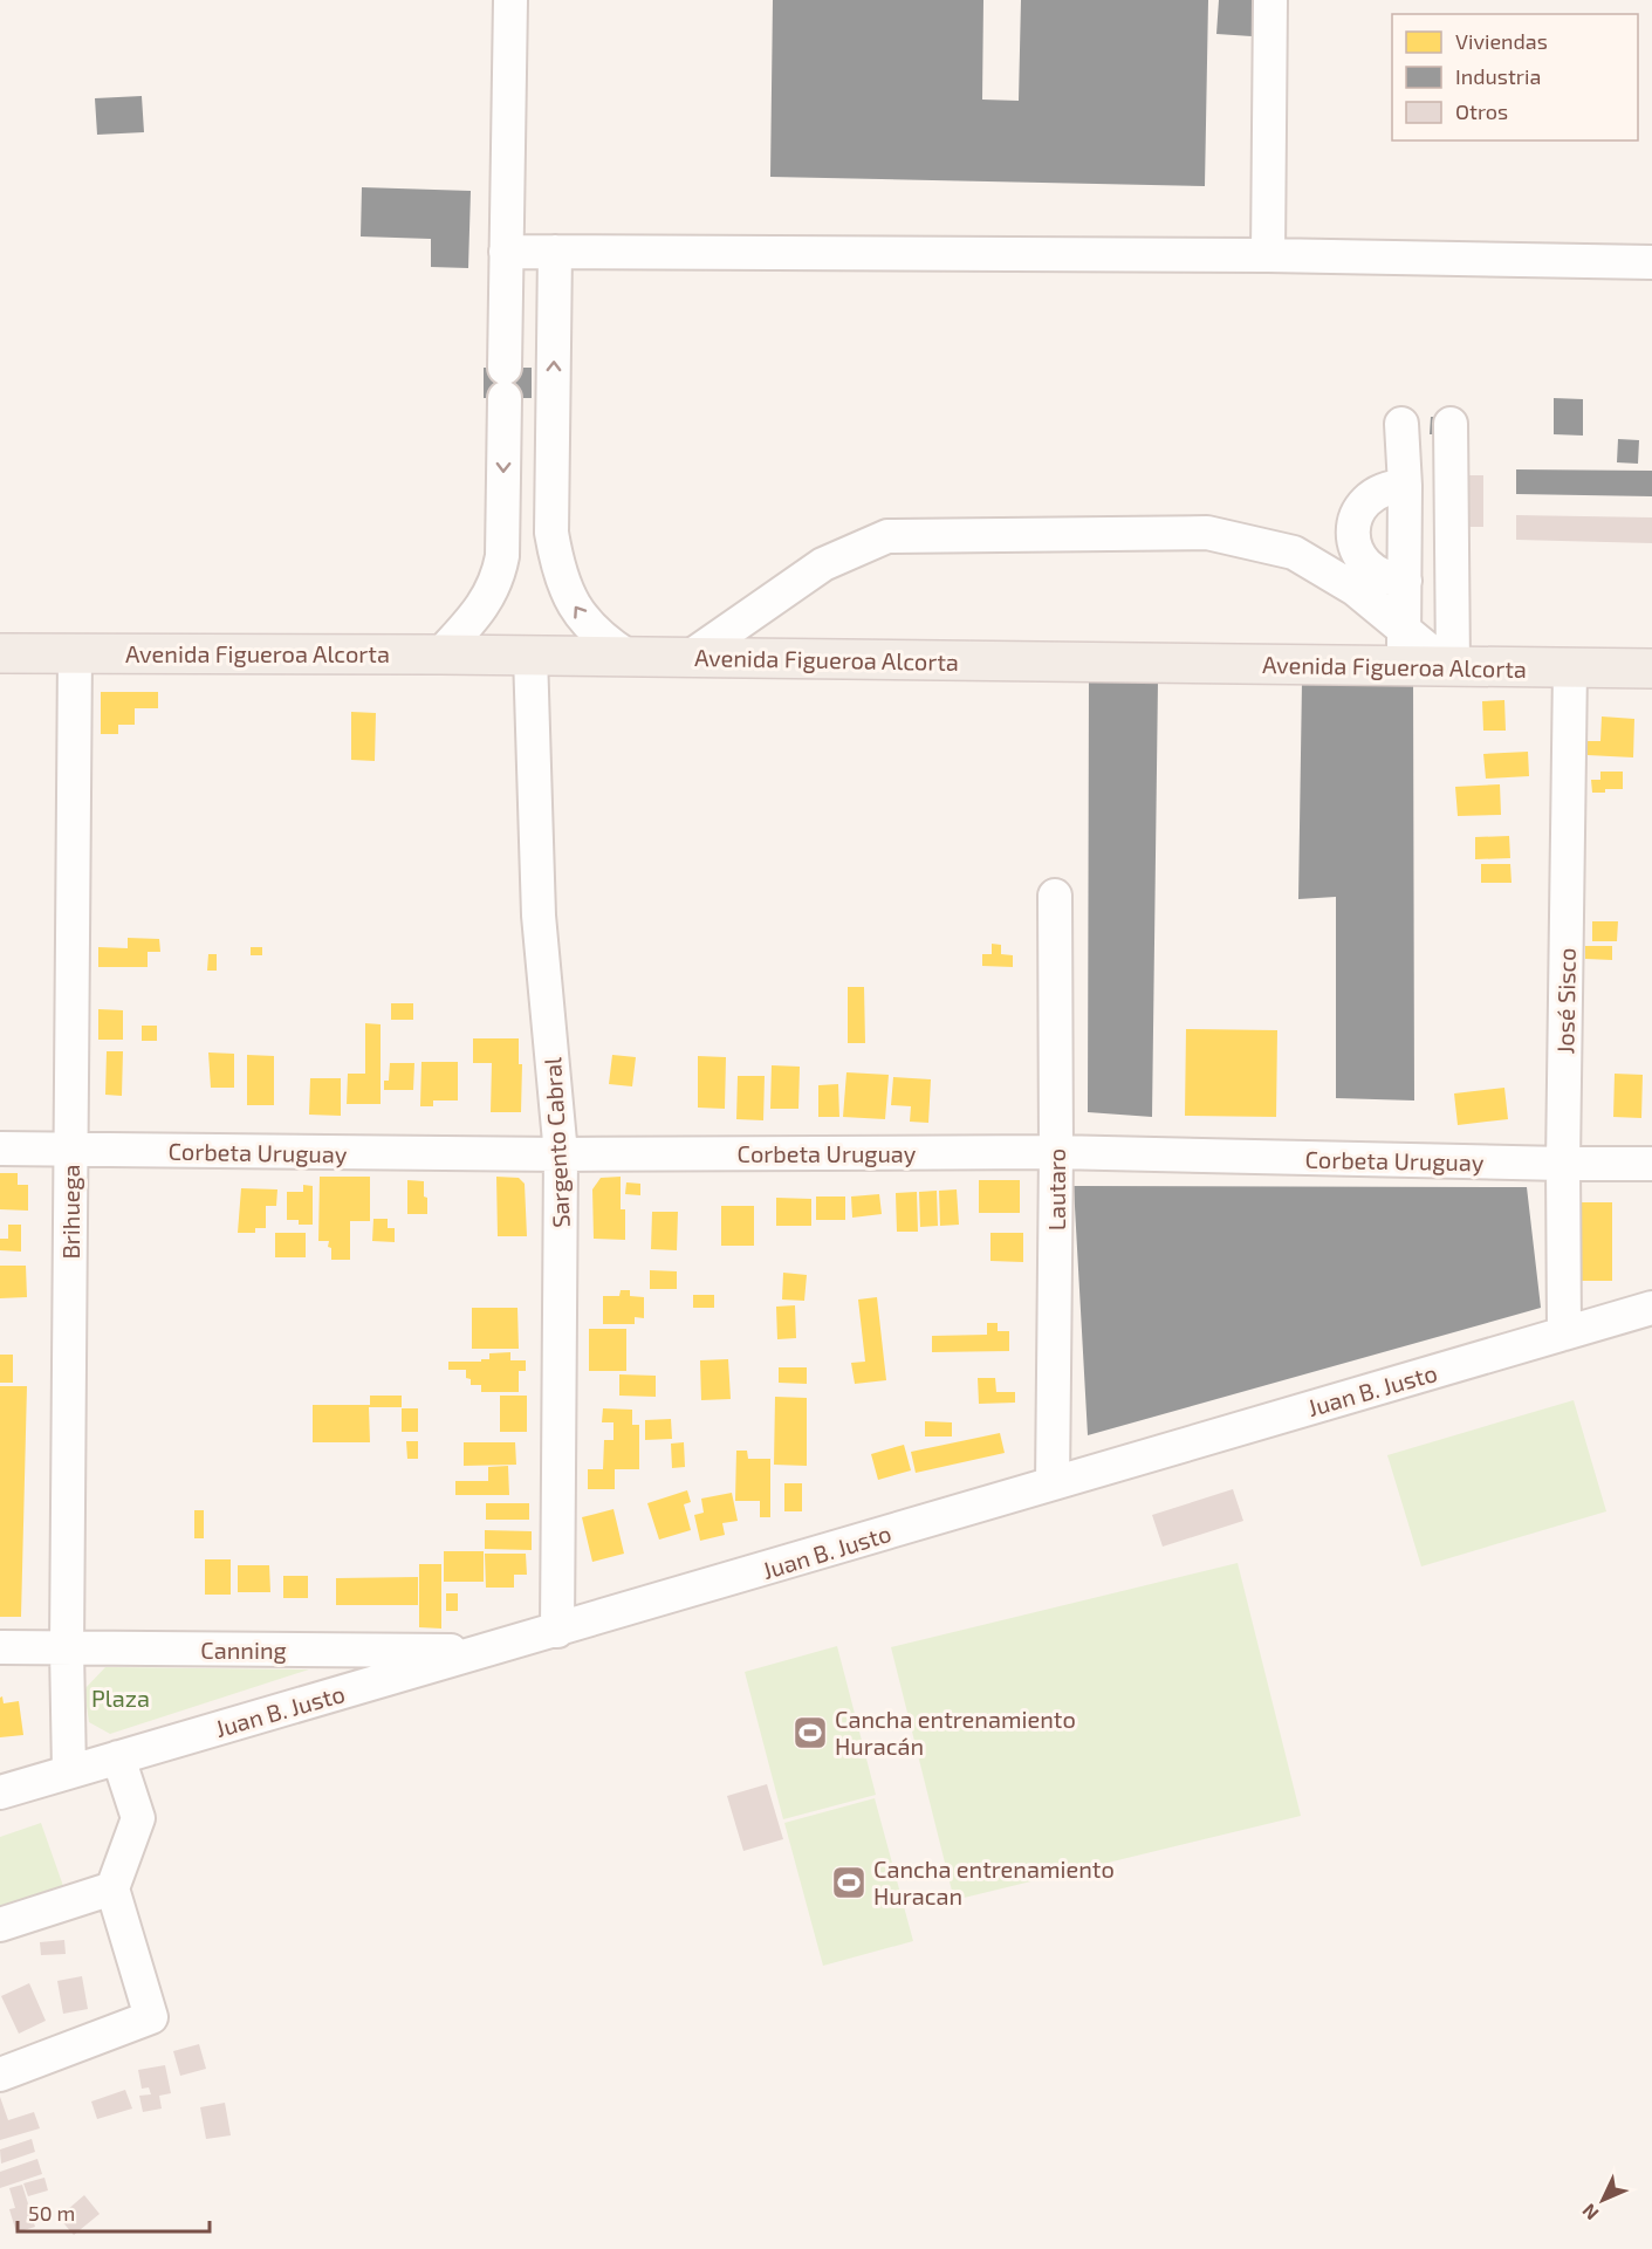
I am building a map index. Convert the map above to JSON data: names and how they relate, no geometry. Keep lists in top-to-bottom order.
{
  "streets": {
    "main road": ["Avenida Figueroa Alcorta"],
    "street": [
      "José Sisco",
      "Sargento Cabral",
      "Corbeta Uruguay",
      "Lautaro",
      "Brihuega",
      "Juan B. Justo",
      "Canning"
    ]
  },
  "crossings": [
    ["Avenida Figueroa Alcorta", "José Sisco"],
    ["Avenida Figueroa Alcorta", "Sargento Cabral"],
    ["Avenida Figueroa Alcorta", "Brihuega"],
    ["José Sisco", "Corbeta Uruguay"],
    ["José Sisco", "Juan B. Justo"],
    ["Sargento Cabral", "Corbeta Uruguay"],
    ["Sargento Cabral", "Juan B. Justo"],
    ["Corbeta Uruguay", "Lautaro"],
    ["Corbeta Uruguay", "Brihuega"],
    ["Lautaro", "Juan B. Justo"],
    ["Brihuega", "Juan B. Justo"],
    ["Brihuega", "Canning"],
    ["Juan B. Justo", "Canning"]
  ],
  "parks": ["Plaza"],
  "places": {
    "sports": ["Cancha entrenamiento Huracán", "Cancha entrenamiento Huracan"]
  },
  "legend": ["Viviendas", "Industria", "Otros"],
  "scale_bar": "50 m",
  "north": "bottom left"
}
